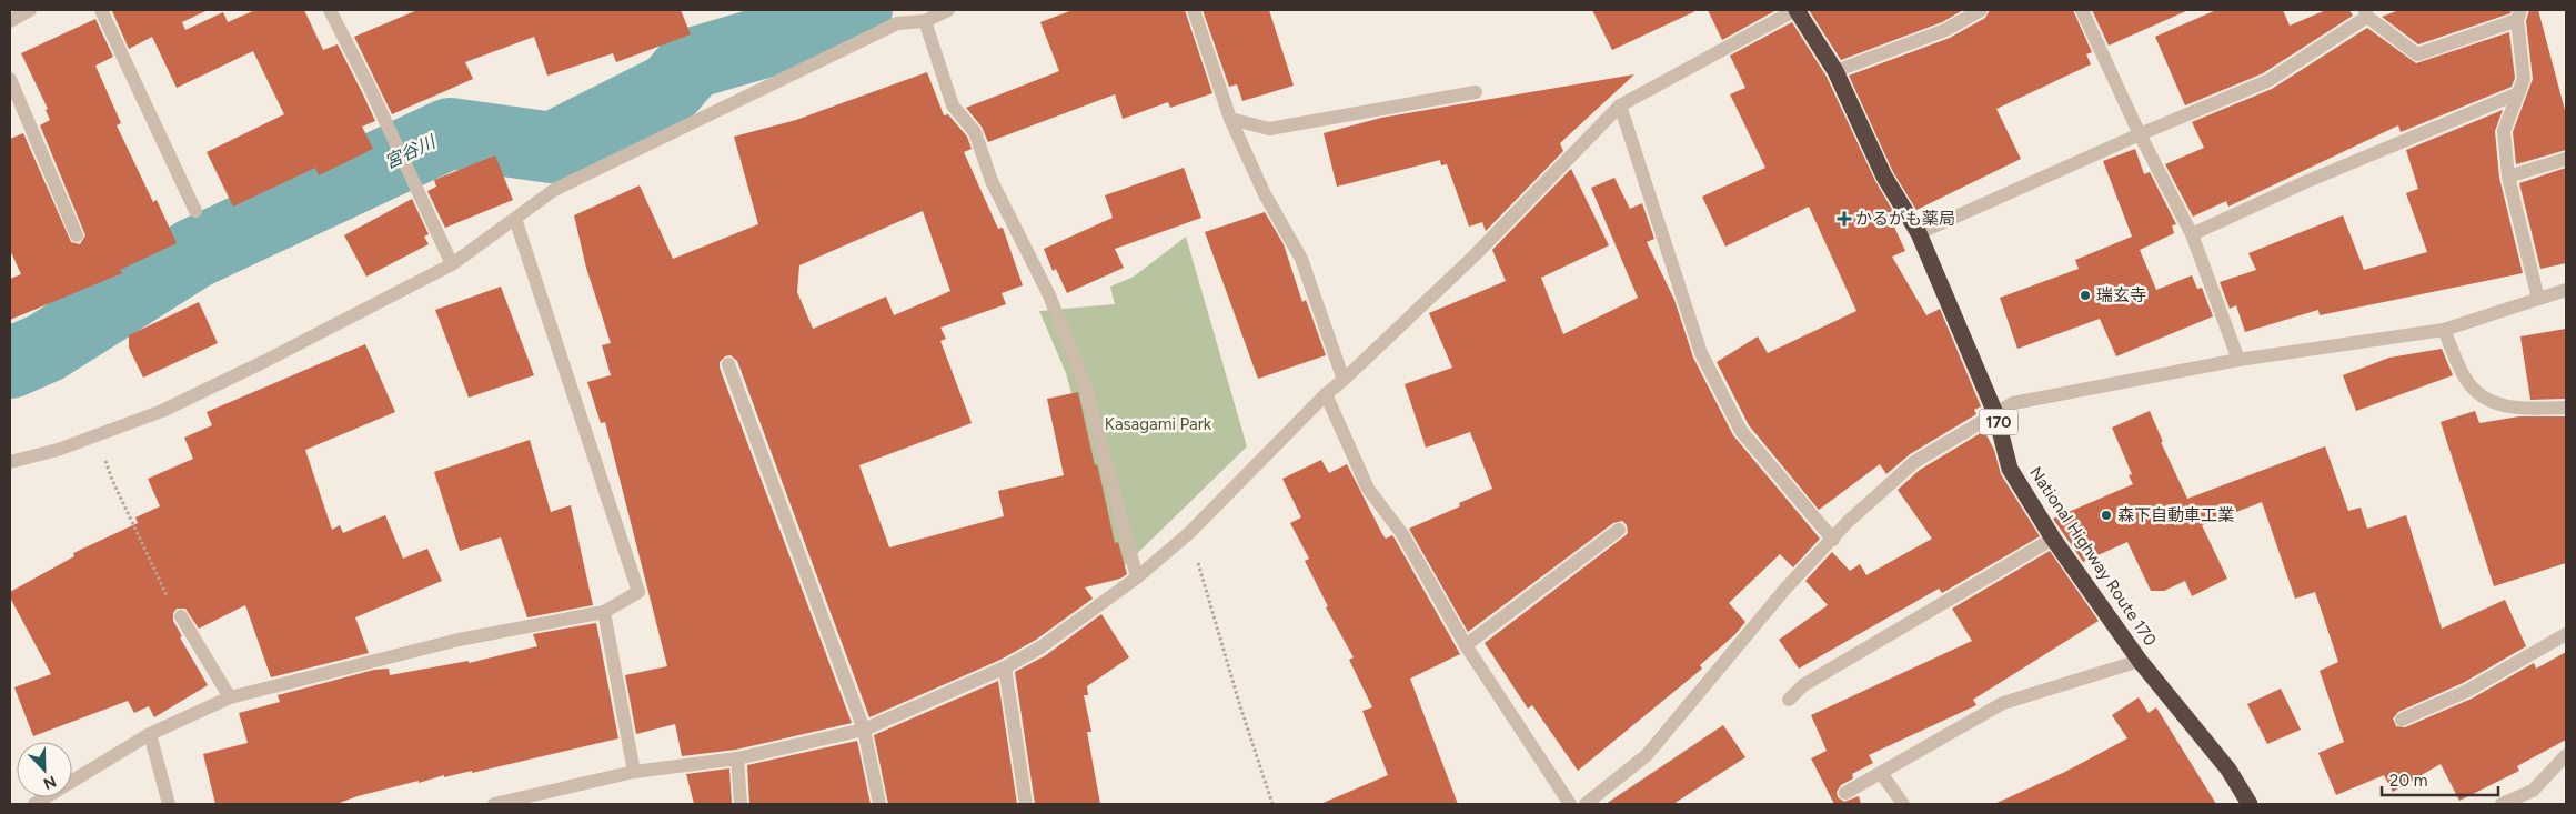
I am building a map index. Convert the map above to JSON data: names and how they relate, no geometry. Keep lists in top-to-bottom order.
{
  "streets": {
    "highway": ["170", "National Highway Route 170"]
  },
  "water": ["宮谷川"],
  "parks": ["Kasagami Park"],
  "places": {
    "health": ["かるがも薬局"],
    "other": ["瑞玄寺", "森下自動車工業"]
  },
  "scale_bar": "20 m",
  "north": "bottom right"
}
